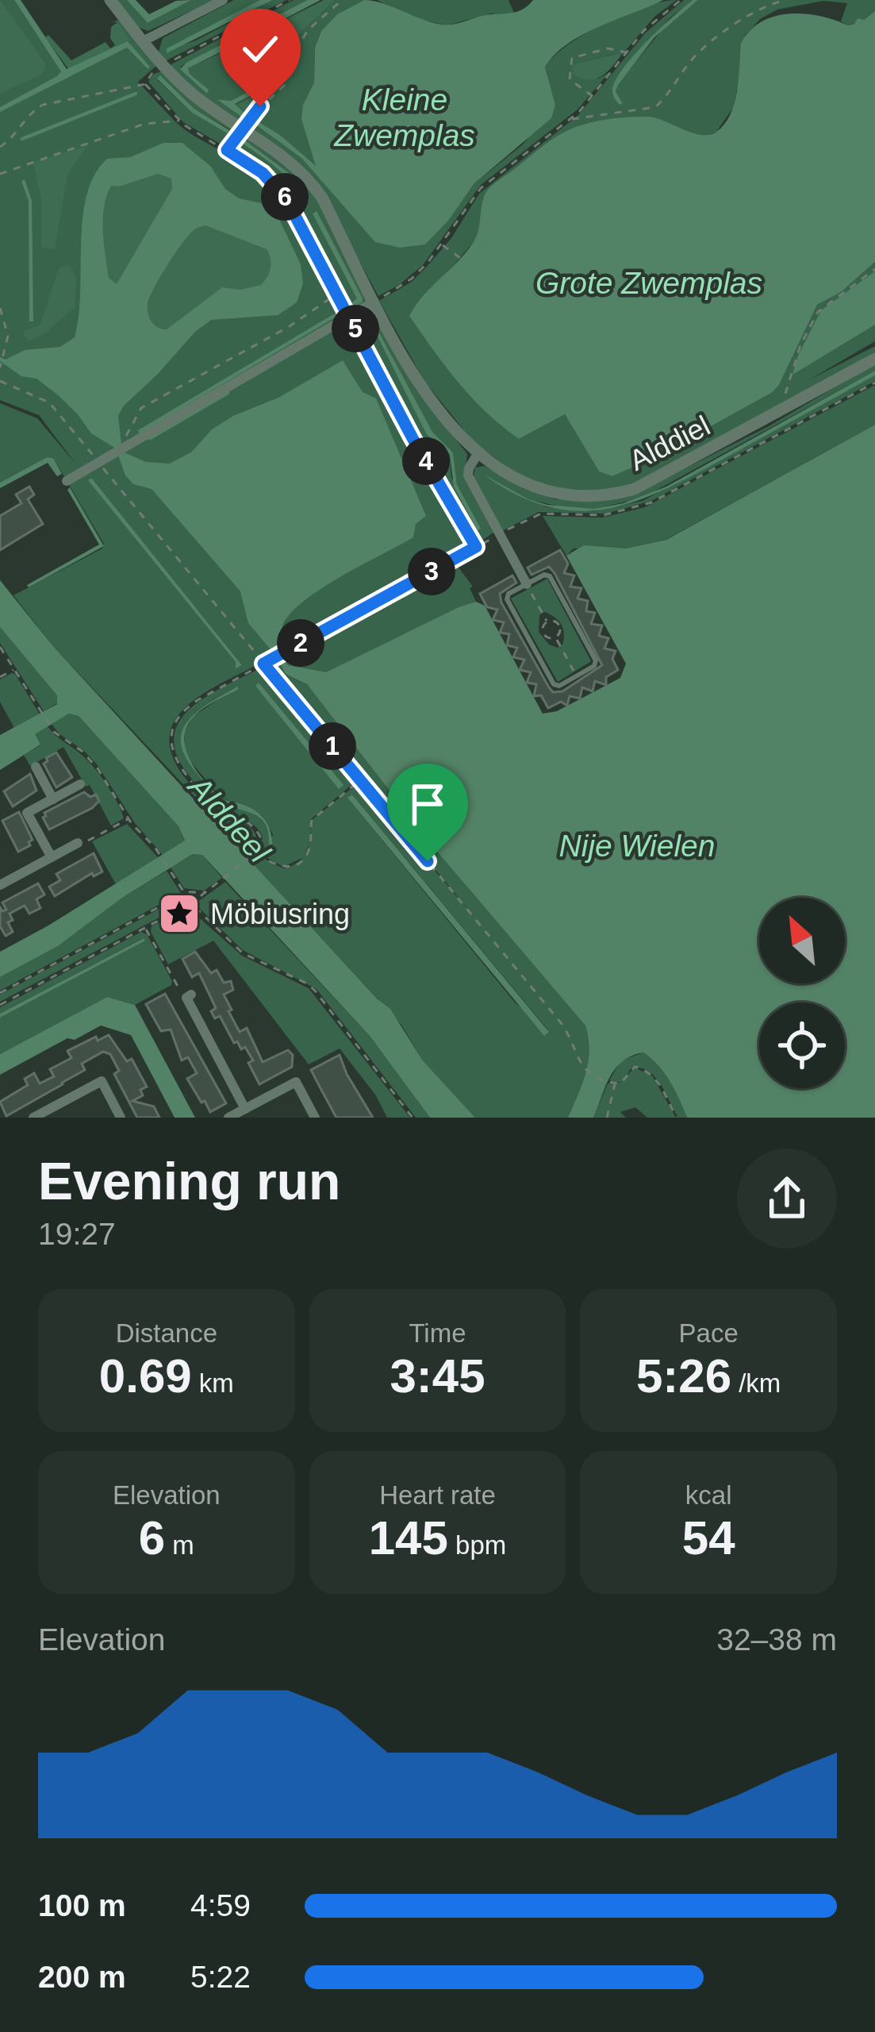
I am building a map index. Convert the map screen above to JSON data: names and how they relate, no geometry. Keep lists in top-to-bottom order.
{
  "streets": {
    "street": ["Alddiel"]
  },
  "water": [
    "Kleine Zwemplas",
    "Grote Zwemplas",
    "Alddeel",
    "Nije Wielen"
  ],
  "places": {
    "place": ["Möbiusring"]
  },
  "north": "top left",
  "page": {
    "pins": [
      "6",
      "5",
      "4",
      "3",
      "2",
      "1"
    ],
    "heading": ["Evening run", "19:27"],
    "stats": [
      ["Distance", "0.69 km"],
      ["Time", "3:45"],
      ["Pace", "5:26 /km"],
      ["Elevation", "6 m"],
      ["Heart rate", "145 bpm"],
      ["kcal", "54"]
    ],
    "chart": ["Elevation", "32–38 m"],
    "list": [
      {
        "name": "100 m",
        "note": "4:59"
      },
      {
        "name": "200 m",
        "note": "5:22"
      }
    ]
  }
}
